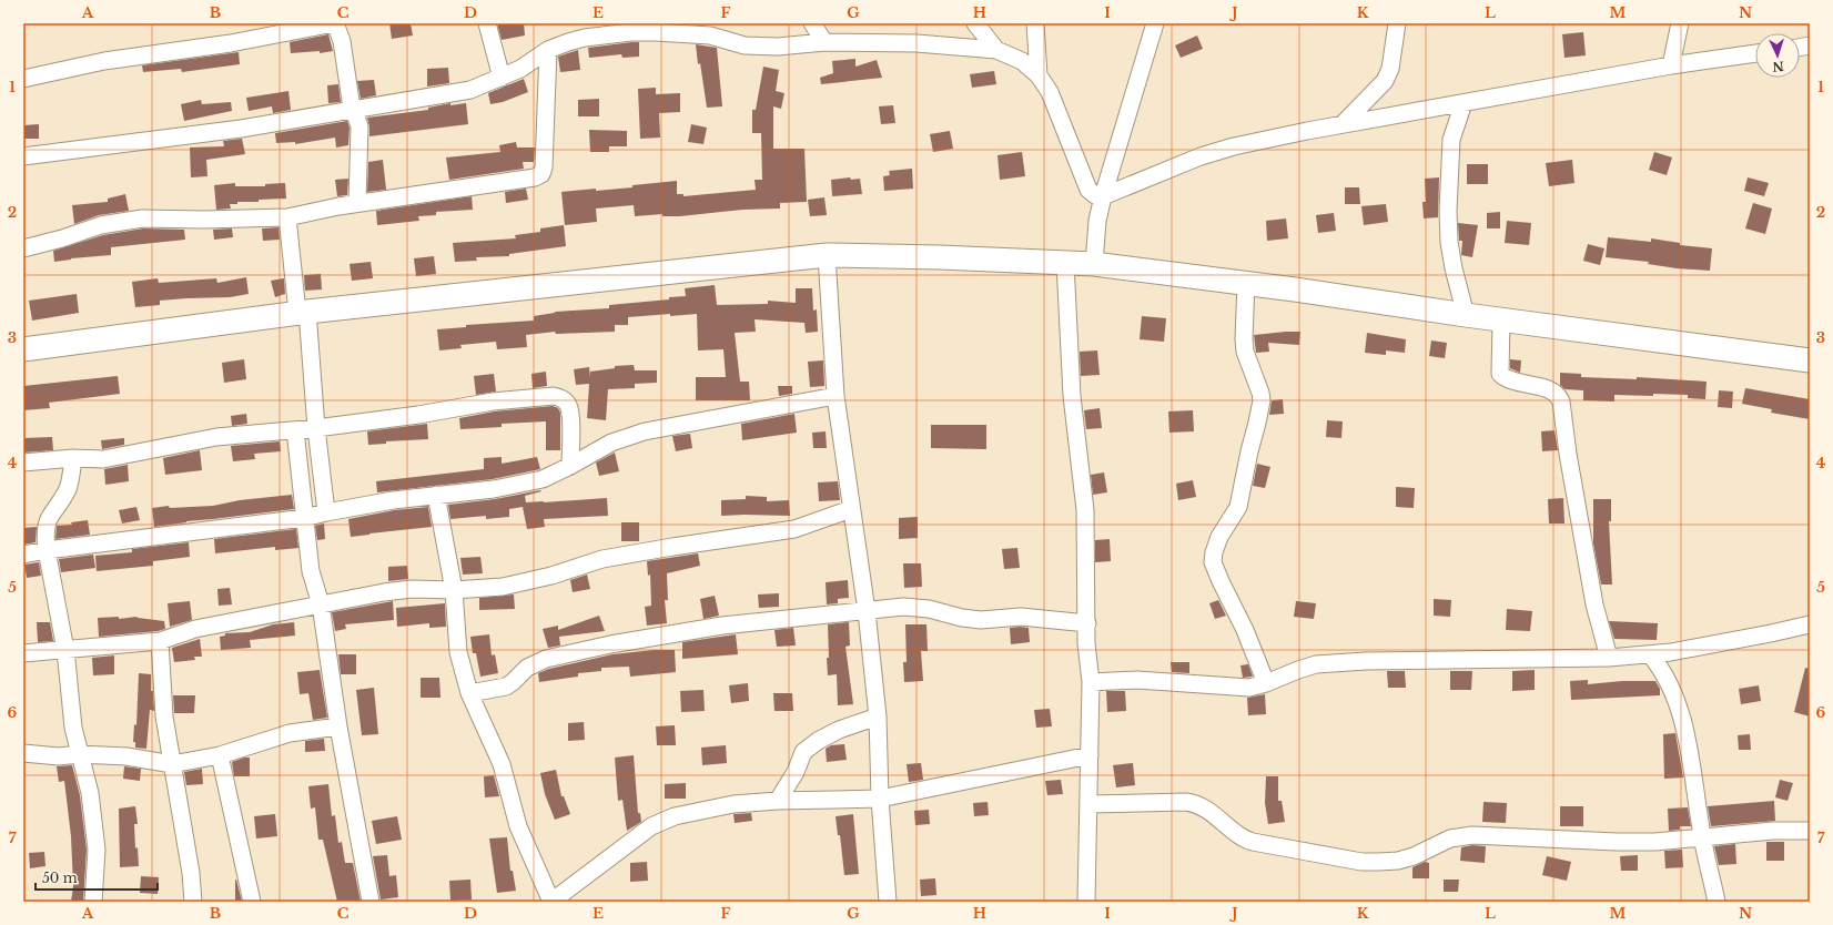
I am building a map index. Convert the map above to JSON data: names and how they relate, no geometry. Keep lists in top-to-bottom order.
{
  "scale_bar": "50 m",
  "north": "bottom",
  "grid": {
    "columns": [
      "A",
      "B",
      "C",
      "D",
      "E",
      "F",
      "G",
      "H",
      "I",
      "J",
      "K",
      "L",
      "M",
      "N"
    ],
    "rows": [
      "1",
      "2",
      "3",
      "4",
      "5",
      "6",
      "7"
    ]
  }
}
